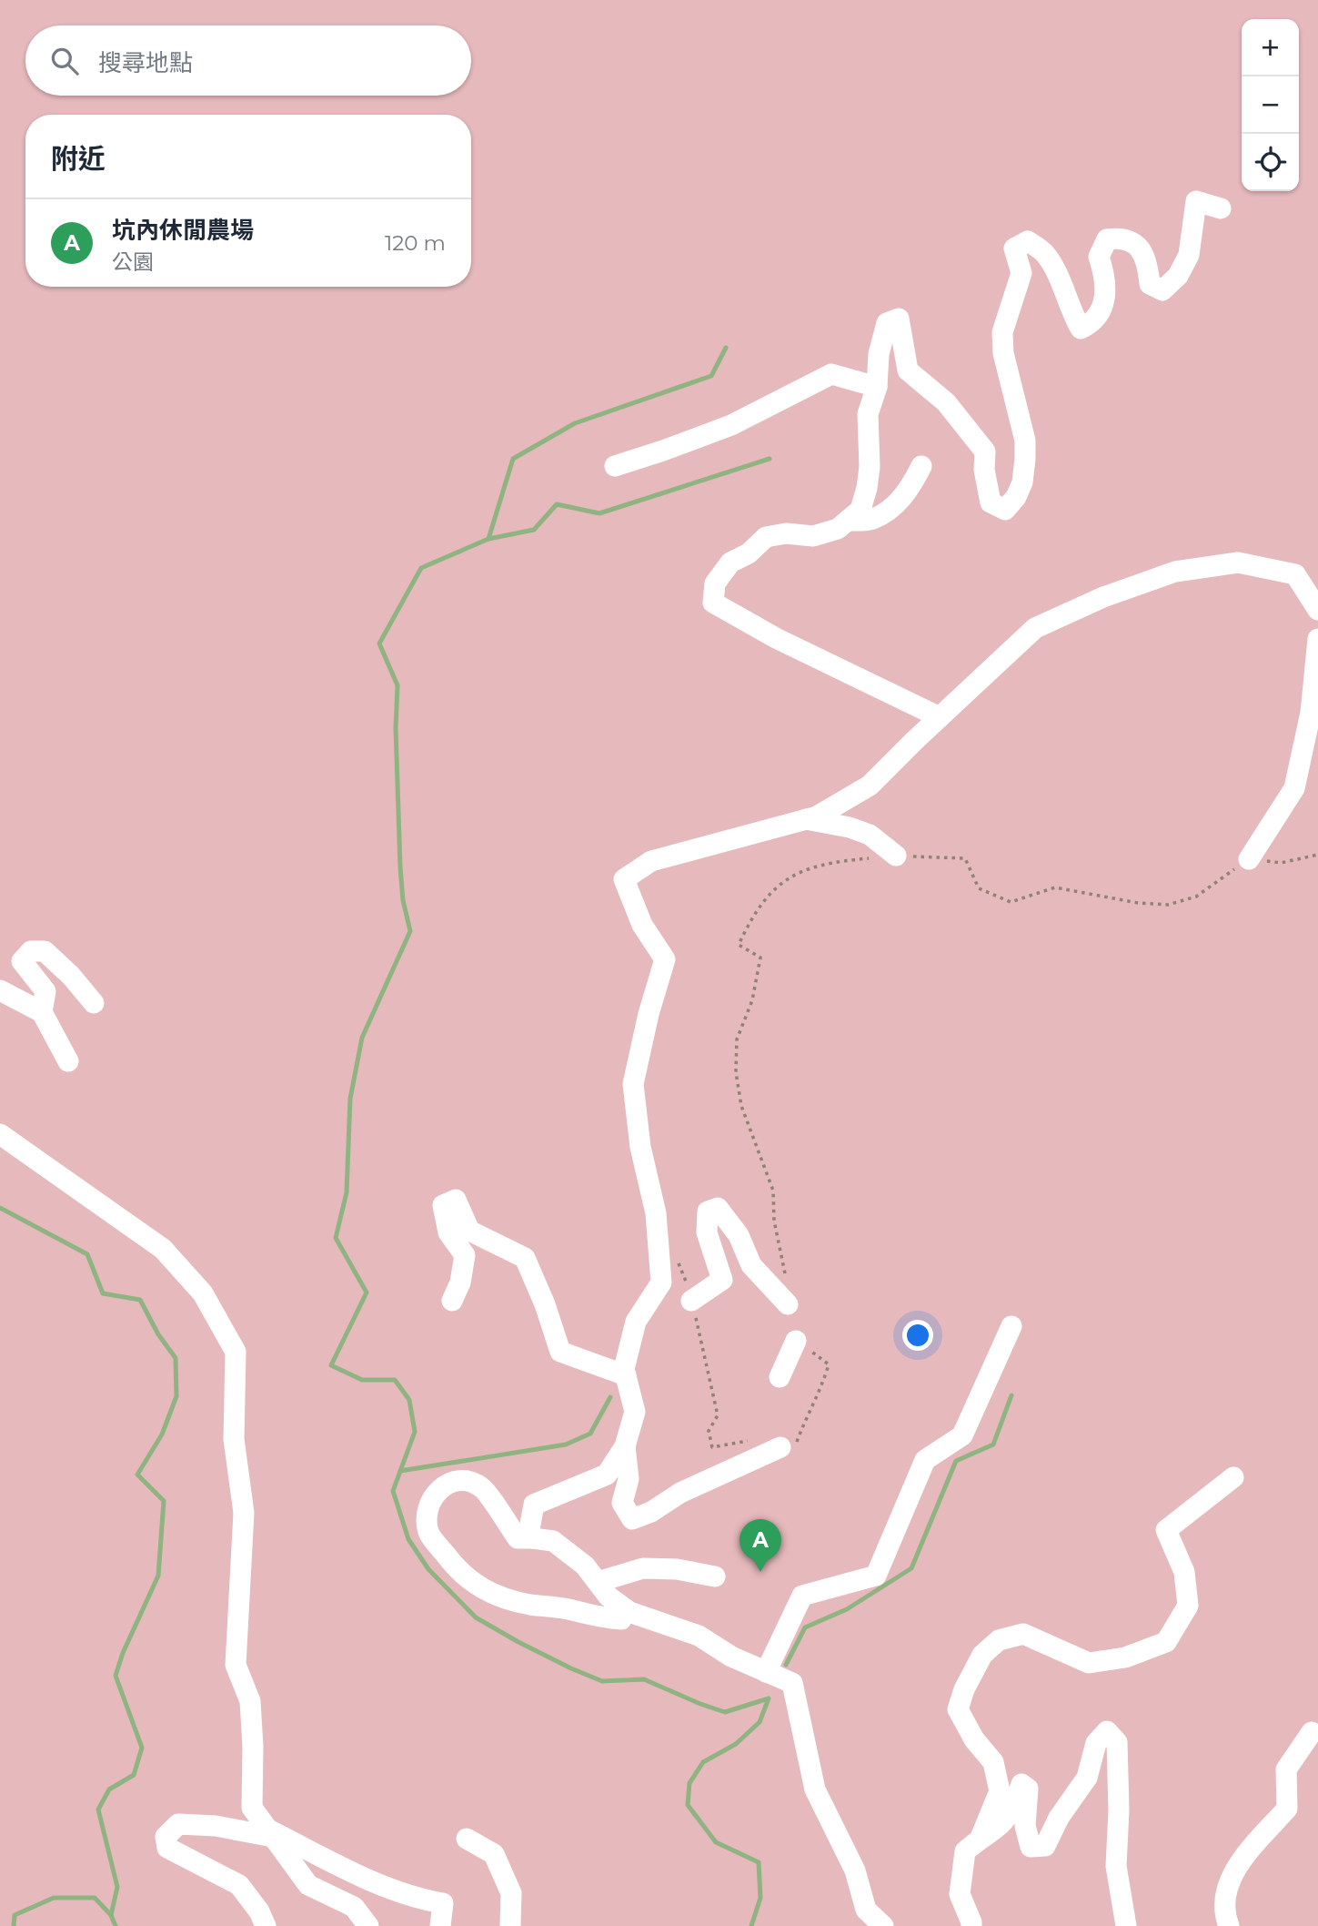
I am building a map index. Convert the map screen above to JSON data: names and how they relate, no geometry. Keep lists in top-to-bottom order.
{
  "page": {
    "map_buttons": ["+", "−"],
    "search": "搜尋地點",
    "heading": "附近",
    "list": [
      {
        "mark": "A",
        "name": "坑內休閒農場",
        "note": "公園",
        "value": "120 m"
      }
    ],
    "pins": "A"
  }
}
